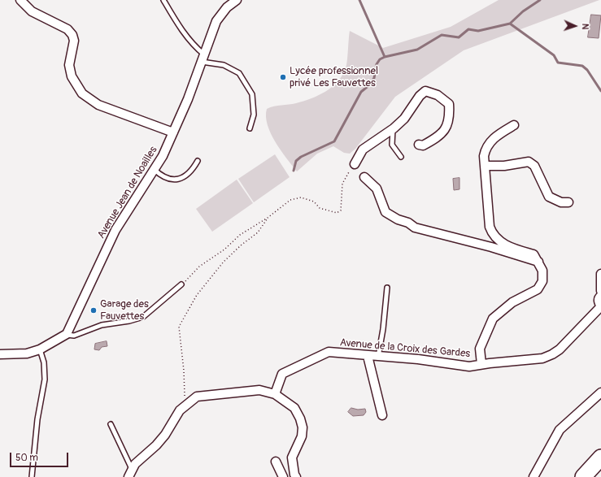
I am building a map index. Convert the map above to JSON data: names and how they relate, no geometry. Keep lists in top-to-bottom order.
{
  "streets": {
    "street": ["Avenue Jean de Noailles", "Avenue de la Croix des Gardes"]
  },
  "places": ["Lycée professionnel privé Les Fauvettes", "Garage des Fauvettes"],
  "scale_bar": "50 m",
  "north": "right"
}
